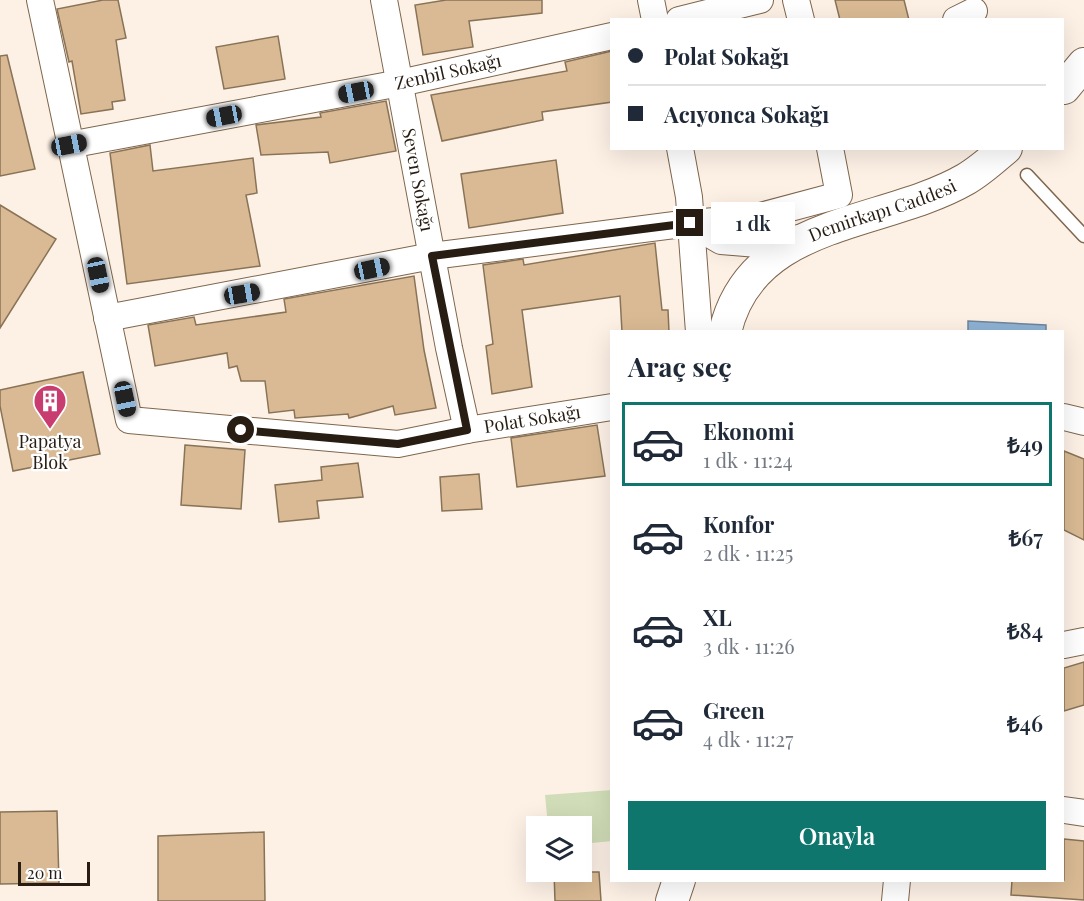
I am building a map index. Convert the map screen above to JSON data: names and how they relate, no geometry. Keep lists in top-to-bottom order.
{
  "streets": {
    "street": [
      "Zenbil Sokağı",
      "Seven Sokağı",
      "Demirkapı Caddesi",
      "Polat Sokağı"
    ]
  },
  "crossings": [
    ["Zenbil Sokağı", "Seven Sokağı"],
    ["Seven Sokağı", "Polat Sokağı"]
  ],
  "places": {
    "building": ["Papatya Blok"]
  },
  "scale_bar": "20 m",
  "page": {
    "banner": ["Polat Sokağı", "Acıyonca Sokağı"],
    "bubble": "1 dk",
    "heading": "Araç seç",
    "list": [
      {
        "name": "Ekonomi",
        "note": "1 dk · 11:24",
        "value": "₺49"
      },
      {
        "name": "Konfor",
        "note": "2 dk · 11:25",
        "value": "₺67"
      },
      {
        "name": "XL",
        "note": "3 dk · 11:26",
        "value": "₺84"
      },
      {
        "name": "Green",
        "note": "4 dk · 11:27",
        "value": "₺46"
      }
    ],
    "buttons": "Onayla",
    "scale": "20 m"
  }
}
